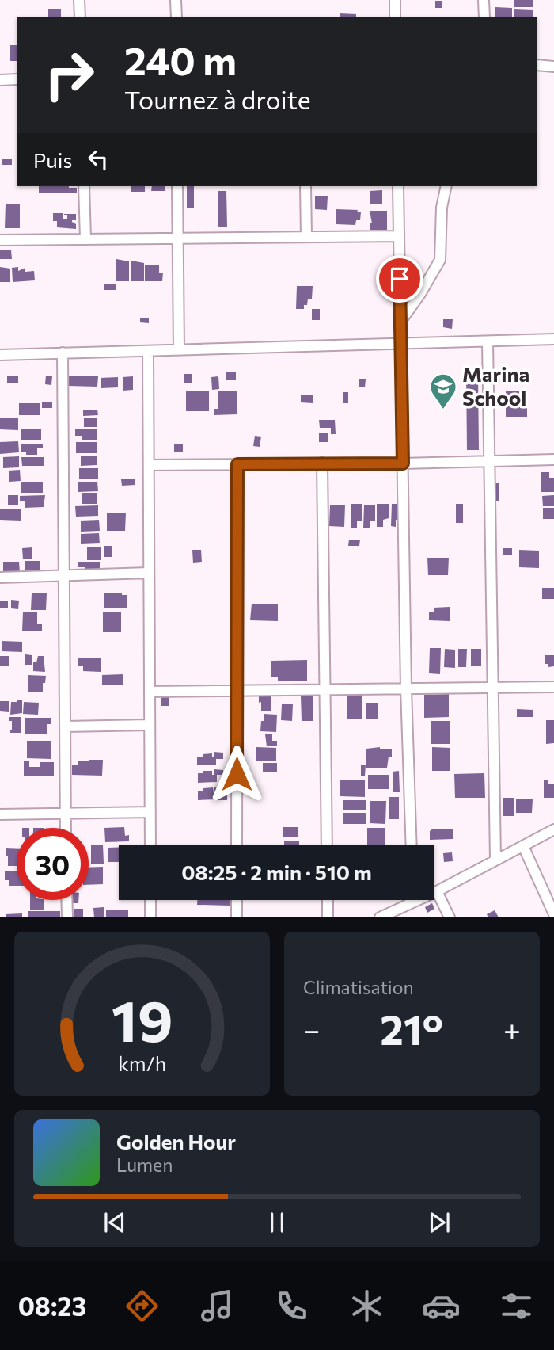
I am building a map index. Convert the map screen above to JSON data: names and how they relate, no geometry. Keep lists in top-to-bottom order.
{
  "places": {
    "school or university": ["Marina School"]
  },
  "page": {
    "turn": ["240 m", "Tournez à droite"],
    "then": "Puis",
    "limit": "30",
    "trip": "08:25 · 2 min · 510 m",
    "tile": "Climatisation",
    "heat": ["−", "21°", "+"],
    "song": ["Golden Hour", "Lumen"],
    "tabs": "08:23",
    "gauge": ["19", "km/h"]
  }
}
